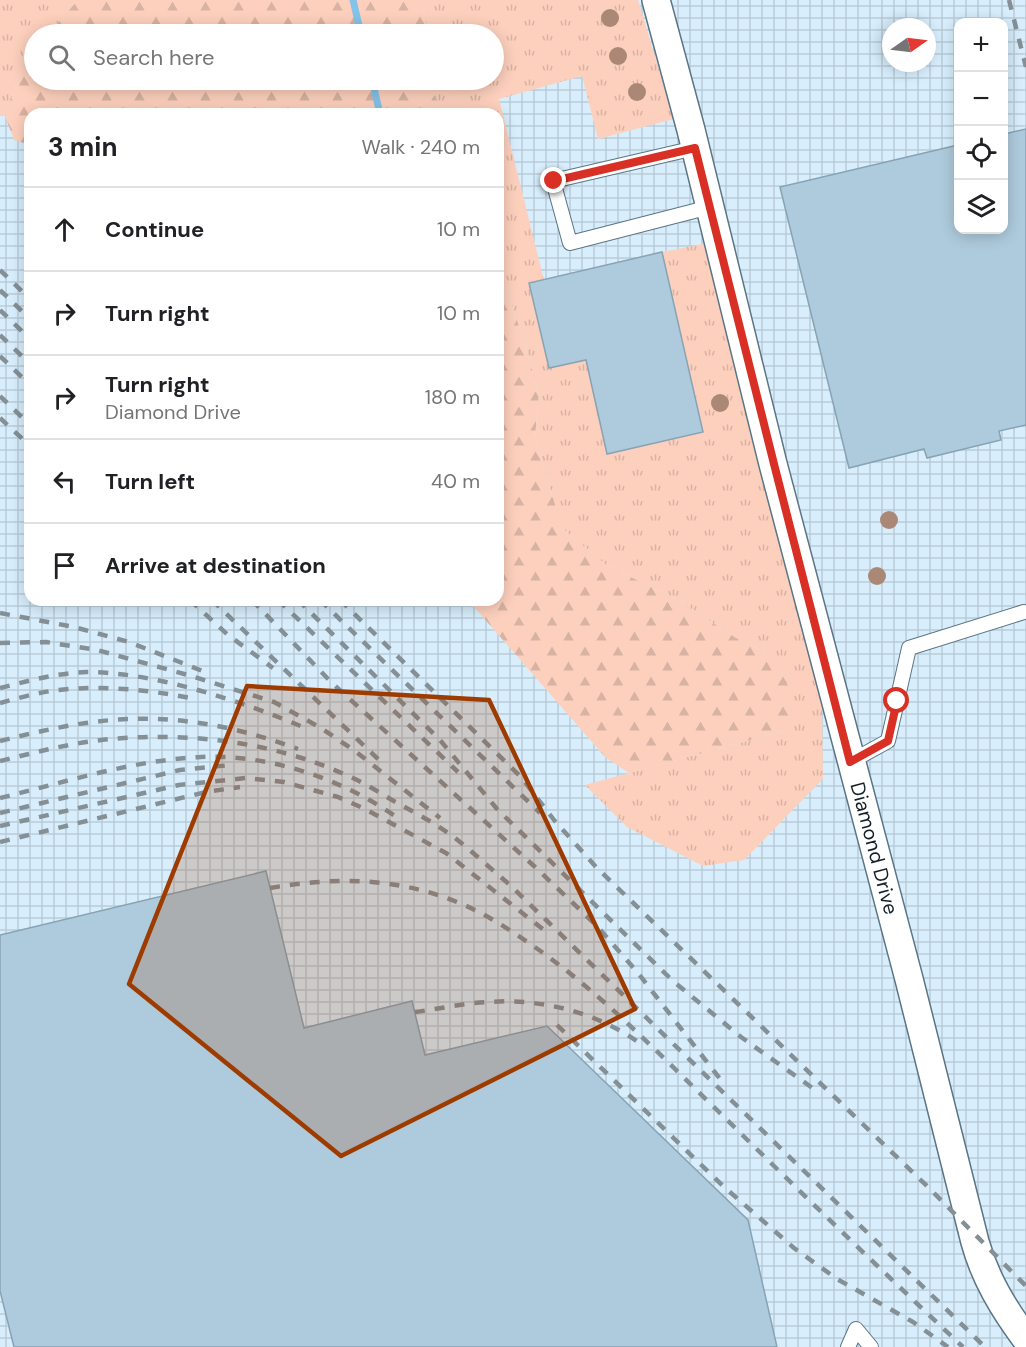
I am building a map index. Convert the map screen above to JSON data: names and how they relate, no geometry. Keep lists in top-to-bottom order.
{
  "streets": {
    "street": ["Diamond Drive"]
  },
  "north": "right",
  "page": {
    "map_buttons": ["+", "−"],
    "search": "Search here",
    "heading": ["3 min", "Walk · 240 m"],
    "list": [
      ["Continue", "10 m"],
      ["Turn right", "10 m"],
      ["Turn right", "Diamond Drive", "180 m"],
      ["Turn left", "40 m"],
      "Arrive at destination"
    ]
  }
}
